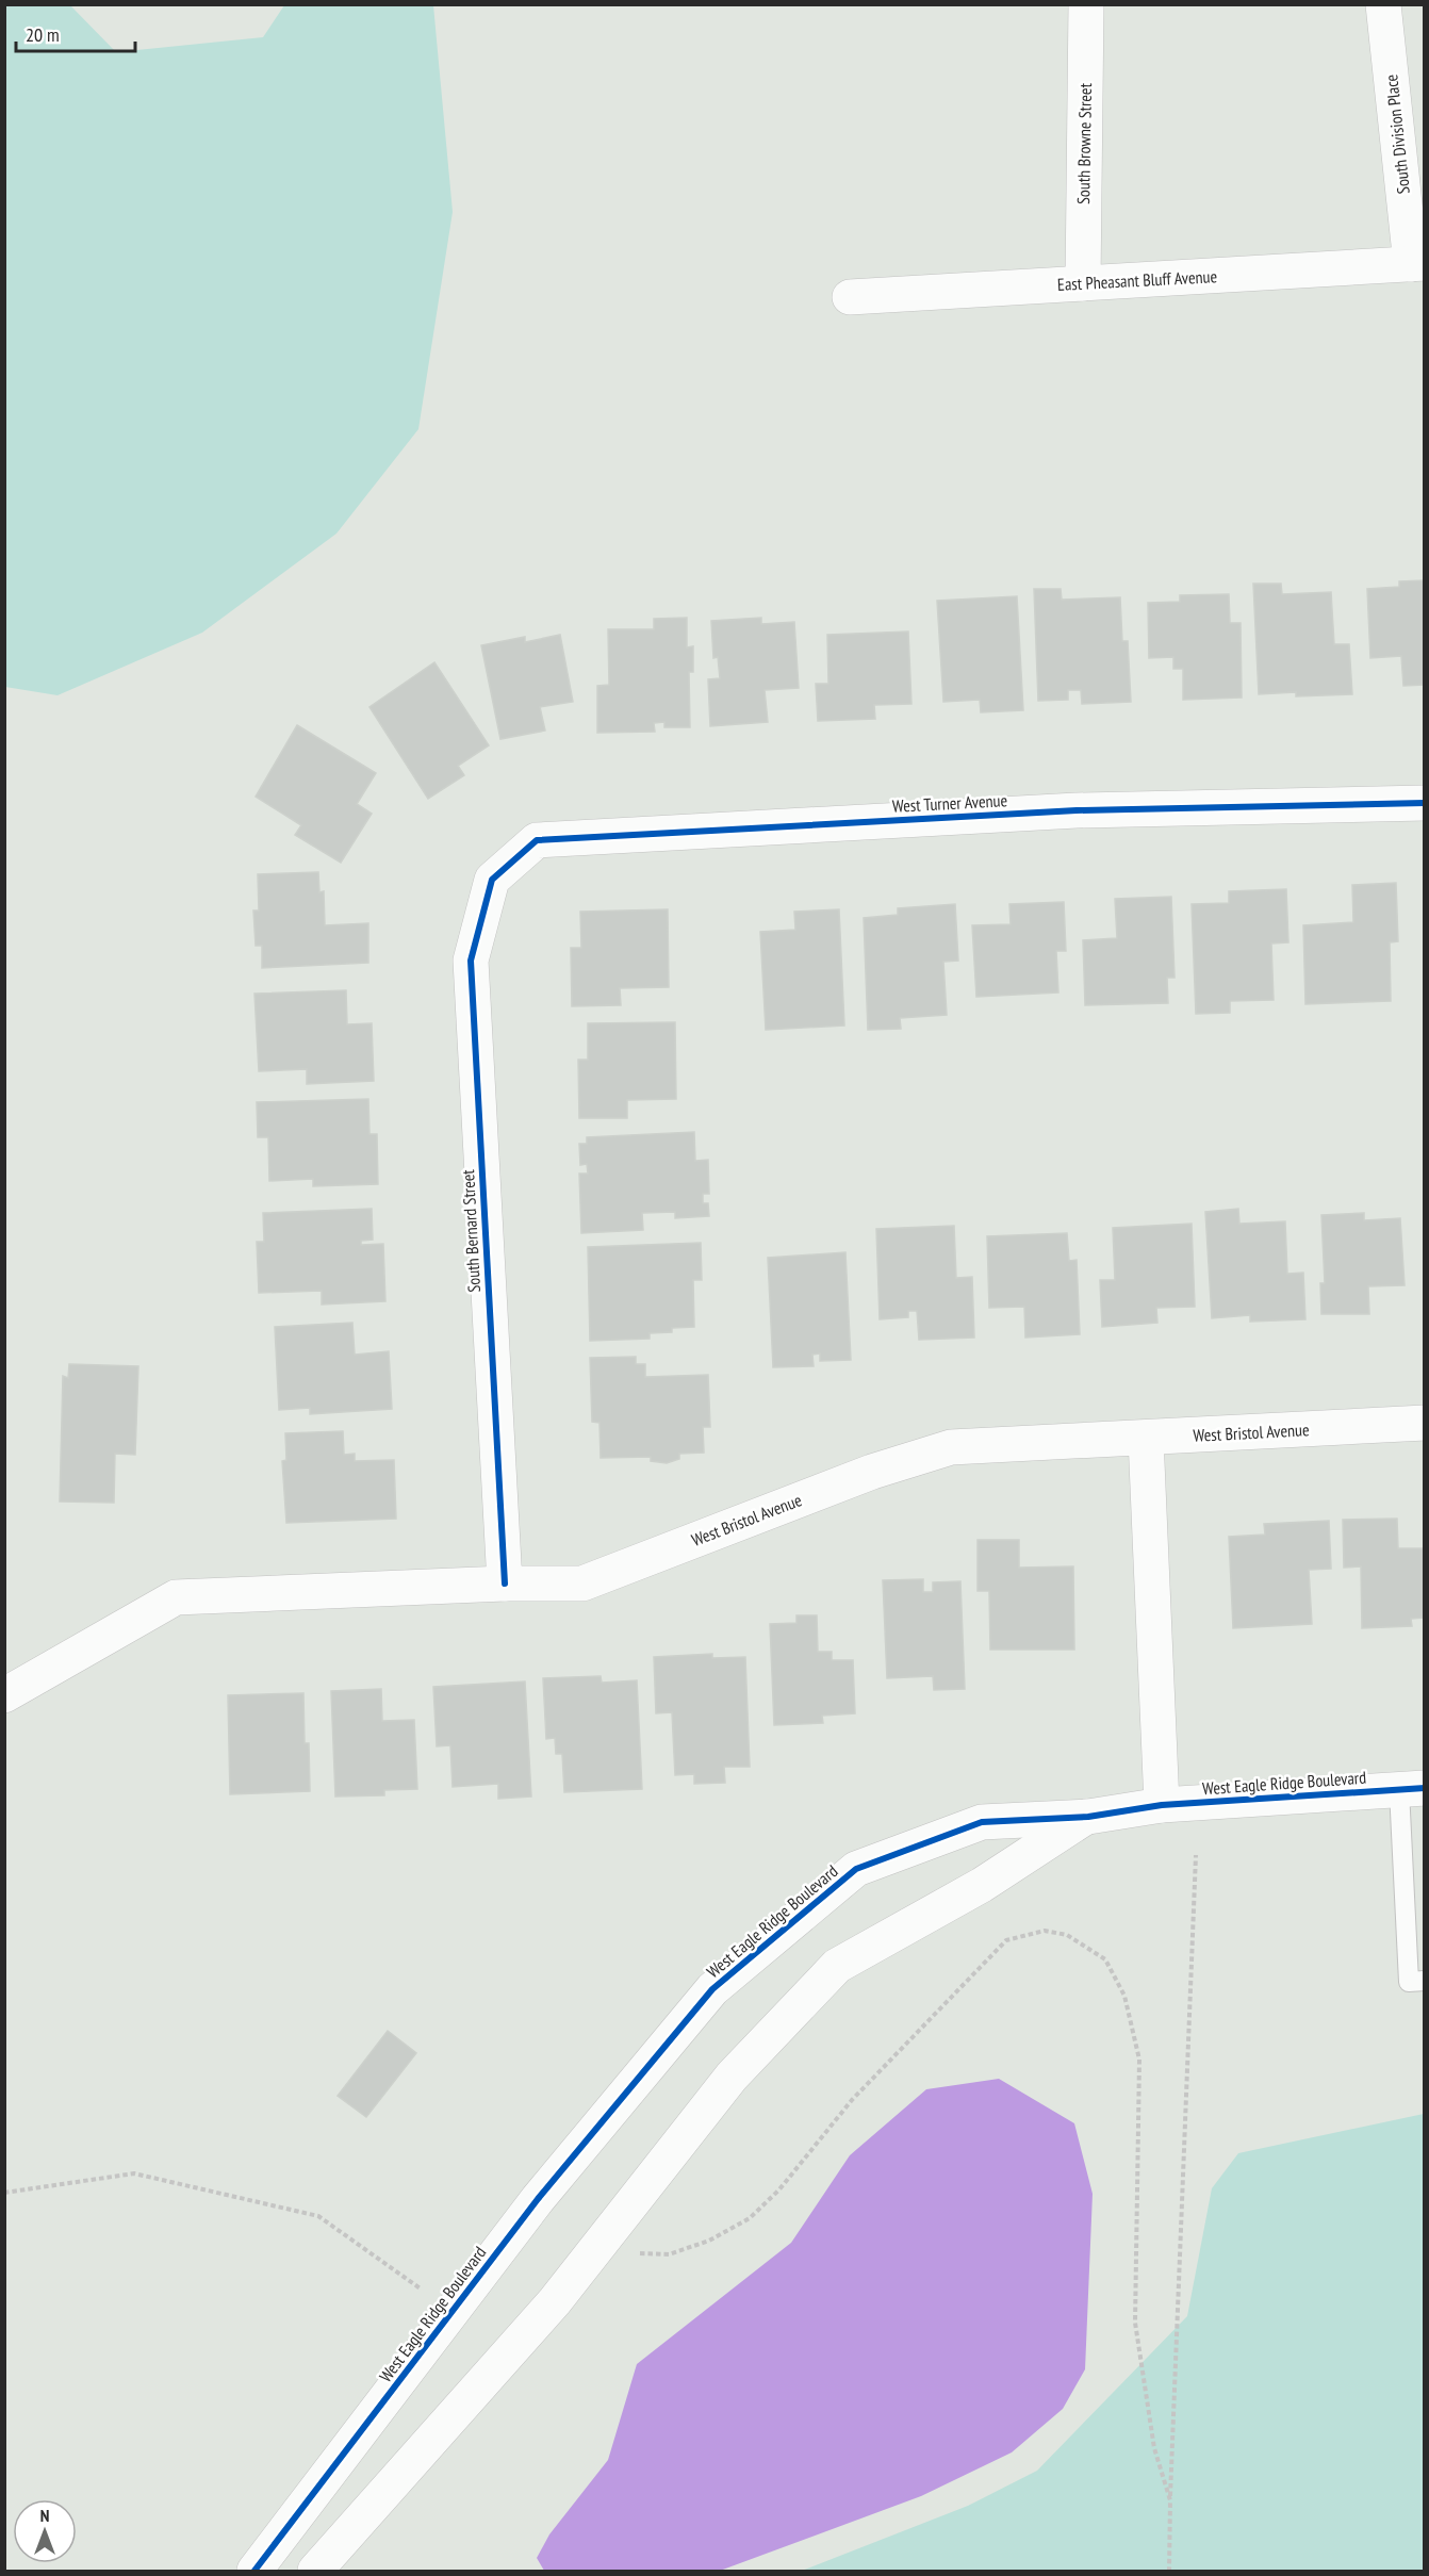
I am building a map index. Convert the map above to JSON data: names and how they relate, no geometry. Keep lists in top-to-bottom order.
{
  "streets": {
    "street": [
      "South Division Place",
      "South Browne Street",
      "East Pheasant Bluff Avenue",
      "West Turner Avenue",
      "South Bernard Street",
      "West Bristol Avenue",
      "West Eagle Ridge Boulevard"
    ]
  },
  "crossings": [
    ["South Division Place", "East Pheasant Bluff Avenue"],
    ["South Browne Street", "East Pheasant Bluff Avenue"],
    ["West Turner Avenue", "South Bernard Street"],
    ["South Bernard Street", "West Bristol Avenue"]
  ],
  "scale_bar": "20 m",
  "north": "top"
}
